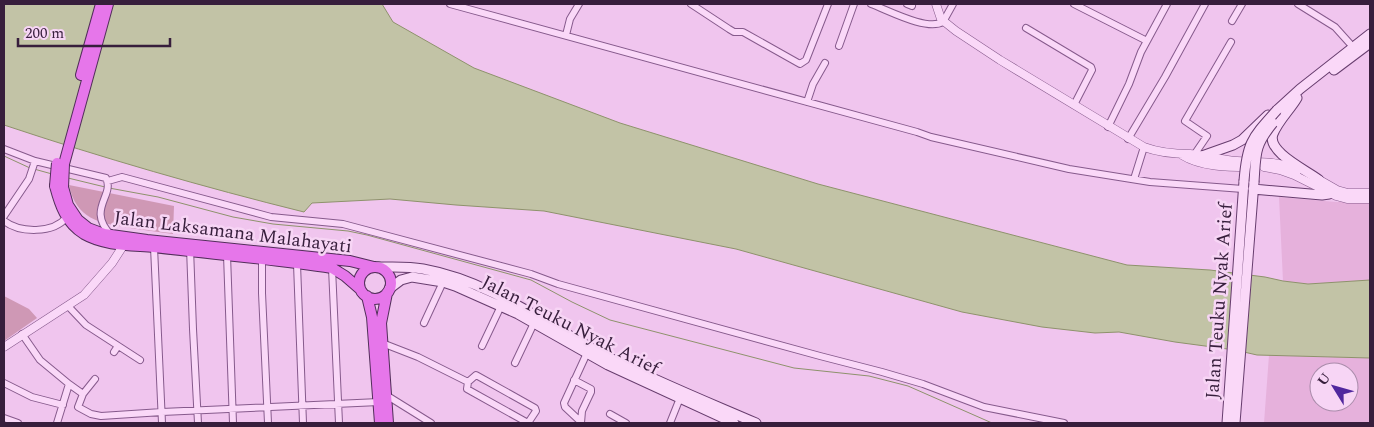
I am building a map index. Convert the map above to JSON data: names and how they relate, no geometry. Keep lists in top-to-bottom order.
{
  "streets": {
    "highway": ["Jalan Laksamana Malahayati"],
    "main road": ["Jalan Teuku Nyak Arief"]
  },
  "crossings": [
    ["Jalan Laksamana Malahayati", "Jalan Teuku Nyak Arief"]
  ],
  "scale_bar": "200 m",
  "north": "top left"
}
